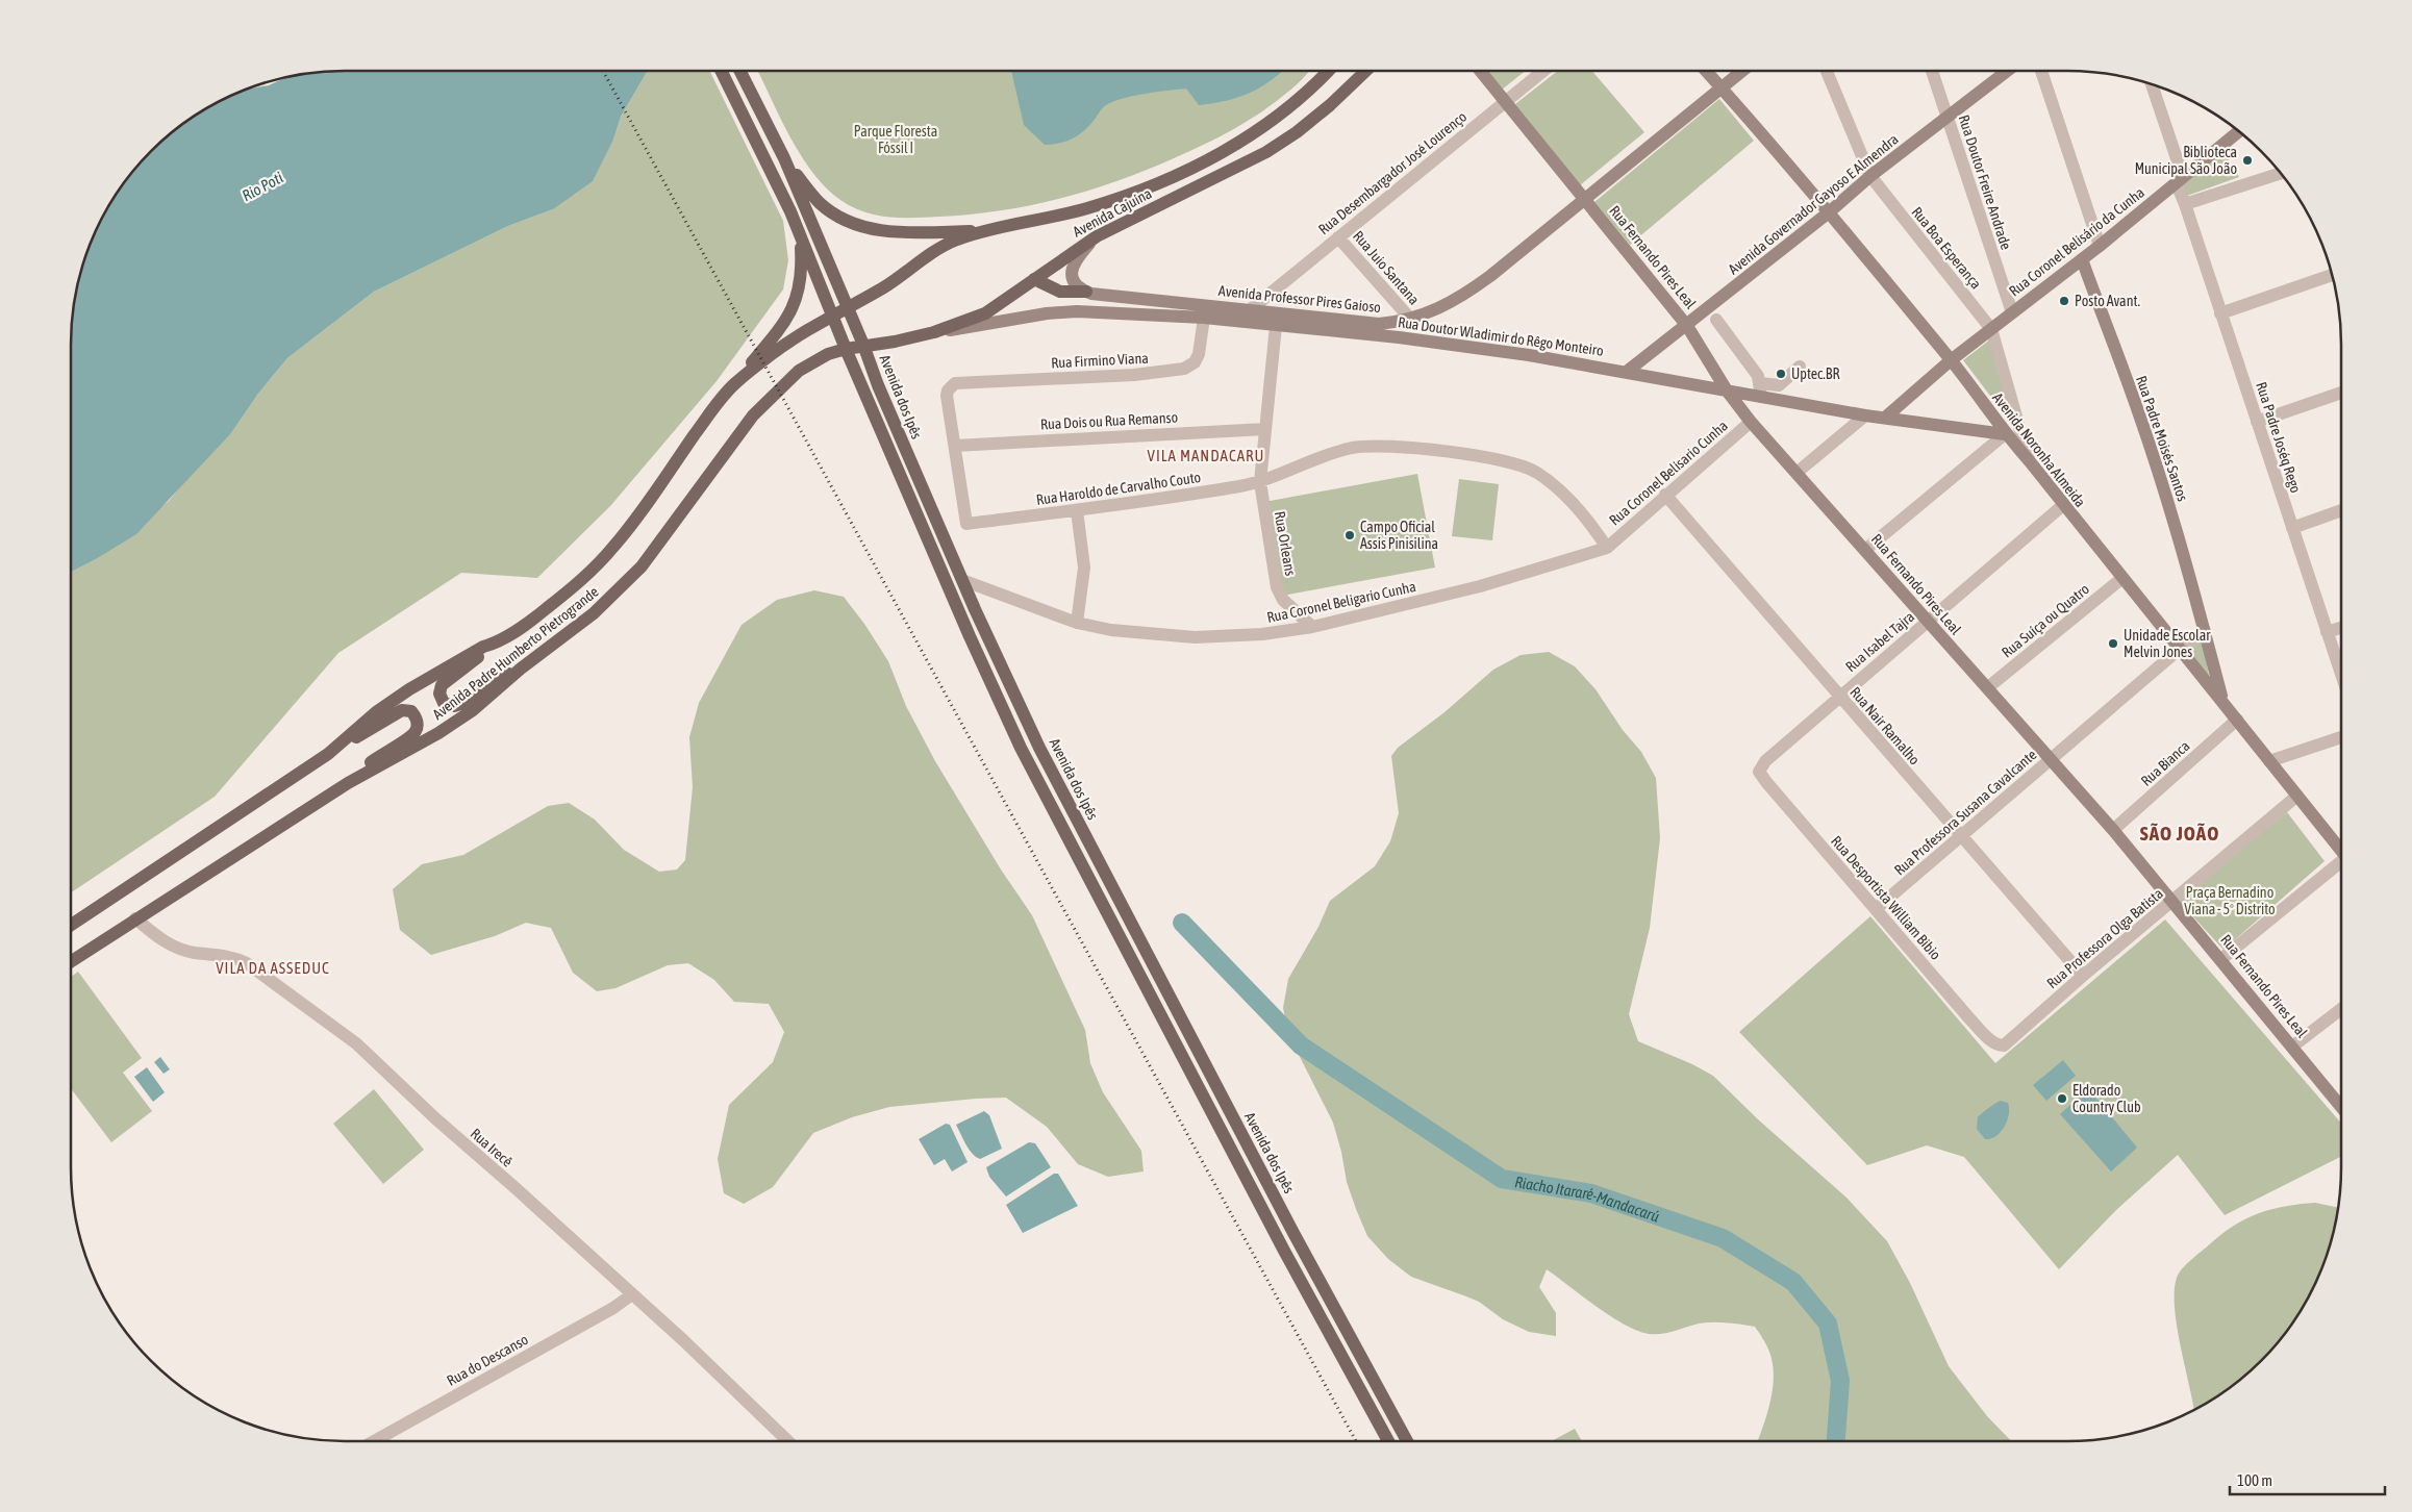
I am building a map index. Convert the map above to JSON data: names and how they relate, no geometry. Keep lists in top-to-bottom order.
{
  "streets": {
    "main road": [
      "Avenida Governador Gayoso E Almendra",
      "Avenida Cajuína",
      "Rua Coronel Belisário da Cunha",
      "Rua Fernando Pires Leal",
      "Avenida Professor Pires Gaioso",
      "Rua Doutor Wladimir do Rêgo Monteiro",
      "Avenida dos Ipês",
      "Rua Padre Moisés Santos",
      "Avenida Noronha Almeida",
      "Avenida Padre Humberto Pietrogrande"
    ],
    "street": [
      "Rua Desembargador José Lourenço",
      "Rua Doutor Freire Andrade",
      "Rua Boa Esperança",
      "Rua Juio Santana",
      "Rua Firmino Viana",
      "Rua Dois ou Rua Remanso",
      "Rua Padre Joséq Rego",
      "Rua Coronel Belisario Cunha",
      "Rua Haroldo de Carvalho Couto",
      "Rua Orleans",
      "Rua Coronel Beligario Cunha",
      "Rua Suíça ou Quatro",
      "Rua Isabel Tajra",
      "Rua Nair Ramalho",
      "Rua Bianca",
      "Rua Professora Susana Cavalcante",
      "Rua Desportista William Bibio",
      "Rua Professora Olga Batista",
      "Rua Irecê",
      "Rua do Descanso"
    ]
  },
  "crossings": [
    ["Rua Desembargador José Lourenço", "Rua Fernando Pires Leal"],
    ["Rua Desembargador José Lourenço", "Rua Juio Santana"],
    ["Rua Desembargador José Lourenço", "Avenida Professor Pires Gaioso"],
    ["Rua Doutor Freire Andrade", "Avenida Governador Gayoso E Almendra"],
    ["Rua Doutor Freire Andrade", "Rua Coronel Belisário da Cunha"],
    ["Avenida Governador Gayoso E Almendra", "Rua Boa Esperança"],
    ["Avenida Governador Gayoso E Almendra", "Rua Fernando Pires Leal"],
    ["Avenida Governador Gayoso E Almendra", "Rua Doutor Wladimir do Rêgo Monteiro"],
    ["Avenida Governador Gayoso E Almendra", "Avenida Noronha Almeida"],
    ["Avenida Cajuína", "Rua Doutor Wladimir do Rêgo Monteiro"],
    ["Avenida Cajuína", "Avenida dos Ipês"],
    ["Avenida Cajuína", "Avenida Padre Humberto Pietrogrande"],
    ["Rua Coronel Belisário da Cunha", "Rua Boa Esperança"],
    ["Rua Coronel Belisário da Cunha", "Rua Doutor Wladimir do Rêgo Monteiro"],
    ["Rua Coronel Belisário da Cunha", "Rua Padre Joséq Rego"],
    ["Rua Coronel Belisário da Cunha", "Rua Padre Moisés Santos"],
    ["Rua Coronel Belisário da Cunha", "Avenida Noronha Almeida"],
    ["Rua Boa Esperança", "Avenida Noronha Almeida"],
    ["Rua Fernando Pires Leal", "Avenida Professor Pires Gaioso"],
    ["Rua Fernando Pires Leal", "Rua Doutor Wladimir do Rêgo Monteiro"],
    ["Rua Fernando Pires Leal", "Rua Coronel Belisario Cunha"],
    ["Rua Fernando Pires Leal", "Rua Suíça ou Quatro"],
    ["Rua Fernando Pires Leal", "Rua Isabel Tajra"],
    ["Rua Fernando Pires Leal", "Rua Bianca"],
    ["Rua Fernando Pires Leal", "Rua Professora Susana Cavalcante"],
    ["Rua Fernando Pires Leal", "Rua Professora Olga Batista"],
    ["Rua Juio Santana", "Avenida Professor Pires Gaioso"],
    ["Avenida Professor Pires Gaioso", "Rua Doutor Wladimir do Rêgo Monteiro"],
    ["Avenida Professor Pires Gaioso", "Rua Firmino Viana"],
    ["Avenida Professor Pires Gaioso", "Avenida Noronha Almeida"],
    ["Rua Doutor Wladimir do Rêgo Monteiro", "Rua Firmino Viana"],
    ["Rua Doutor Wladimir do Rêgo Monteiro", "Avenida Noronha Almeida"],
    ["Rua Doutor Wladimir do Rêgo Monteiro", "Rua Orleans"],
    ["Rua Firmino Viana", "Rua Dois ou Rua Remanso"],
    ["Rua Firmino Viana", "Rua Haroldo de Carvalho Couto"],
    ["Rua Dois ou Rua Remanso", "Rua Haroldo de Carvalho Couto"],
    ["Rua Dois ou Rua Remanso", "Rua Orleans"],
    ["Rua Padre Moisés Santos", "Avenida Noronha Almeida"],
    ["Rua Padre Moisés Santos", "Rua Professora Susana Cavalcante"],
    ["Avenida Noronha Almeida", "Rua Suíça ou Quatro"],
    ["Avenida Noronha Almeida", "Rua Isabel Tajra"],
    ["Avenida Noronha Almeida", "Rua Bianca"],
    ["Avenida Noronha Almeida", "Rua Professora Susana Cavalcante"],
    ["Avenida Noronha Almeida", "Rua Professora Olga Batista"],
    ["Rua Coronel Belisario Cunha", "Rua Haroldo de Carvalho Couto"],
    ["Rua Coronel Belisario Cunha", "Rua Coronel Beligario Cunha"],
    ["Rua Coronel Belisario Cunha", "Rua Nair Ramalho"],
    ["Rua Haroldo de Carvalho Couto", "Rua Orleans"],
    ["Rua Haroldo de Carvalho Couto", "Rua Coronel Beligario Cunha"],
    ["Rua Orleans", "Rua Coronel Beligario Cunha"],
    ["Rua Isabel Tajra", "Rua Nair Ramalho"],
    ["Rua Isabel Tajra", "Rua Desportista William Bibio"],
    ["Avenida Padre Humberto Pietrogrande", "Rua Irecê"],
    ["Rua Nair Ramalho", "Rua Professora Susana Cavalcante"],
    ["Rua Nair Ramalho", "Rua Professora Olga Batista"],
    ["Rua Professora Susana Cavalcante", "Rua Desportista William Bibio"],
    ["Rua Desportista William Bibio", "Rua Professora Olga Batista"],
    ["Rua Irecê", "Rua do Descanso"]
  ],
  "districts": ["VILA MANDACARU", "SÃO JOÃO", "VILA DA ASSEDUC"],
  "water": ["Rio Poti", "Riacho Itararé-Mandacarú"],
  "parks": ["Parque Floresta Fóssil I", "Praça Bernadino Viana - 5º Distrito"],
  "places": [
    "Biblioteca Municipal São João",
    "Posto Avant.",
    "Uptec.BR",
    "Campo Oficial Assis Pinisilina",
    "Unidade Escolar Melvin Jones",
    "Eldorado Country Club"
  ],
  "scale_bar": "100 m"
}
